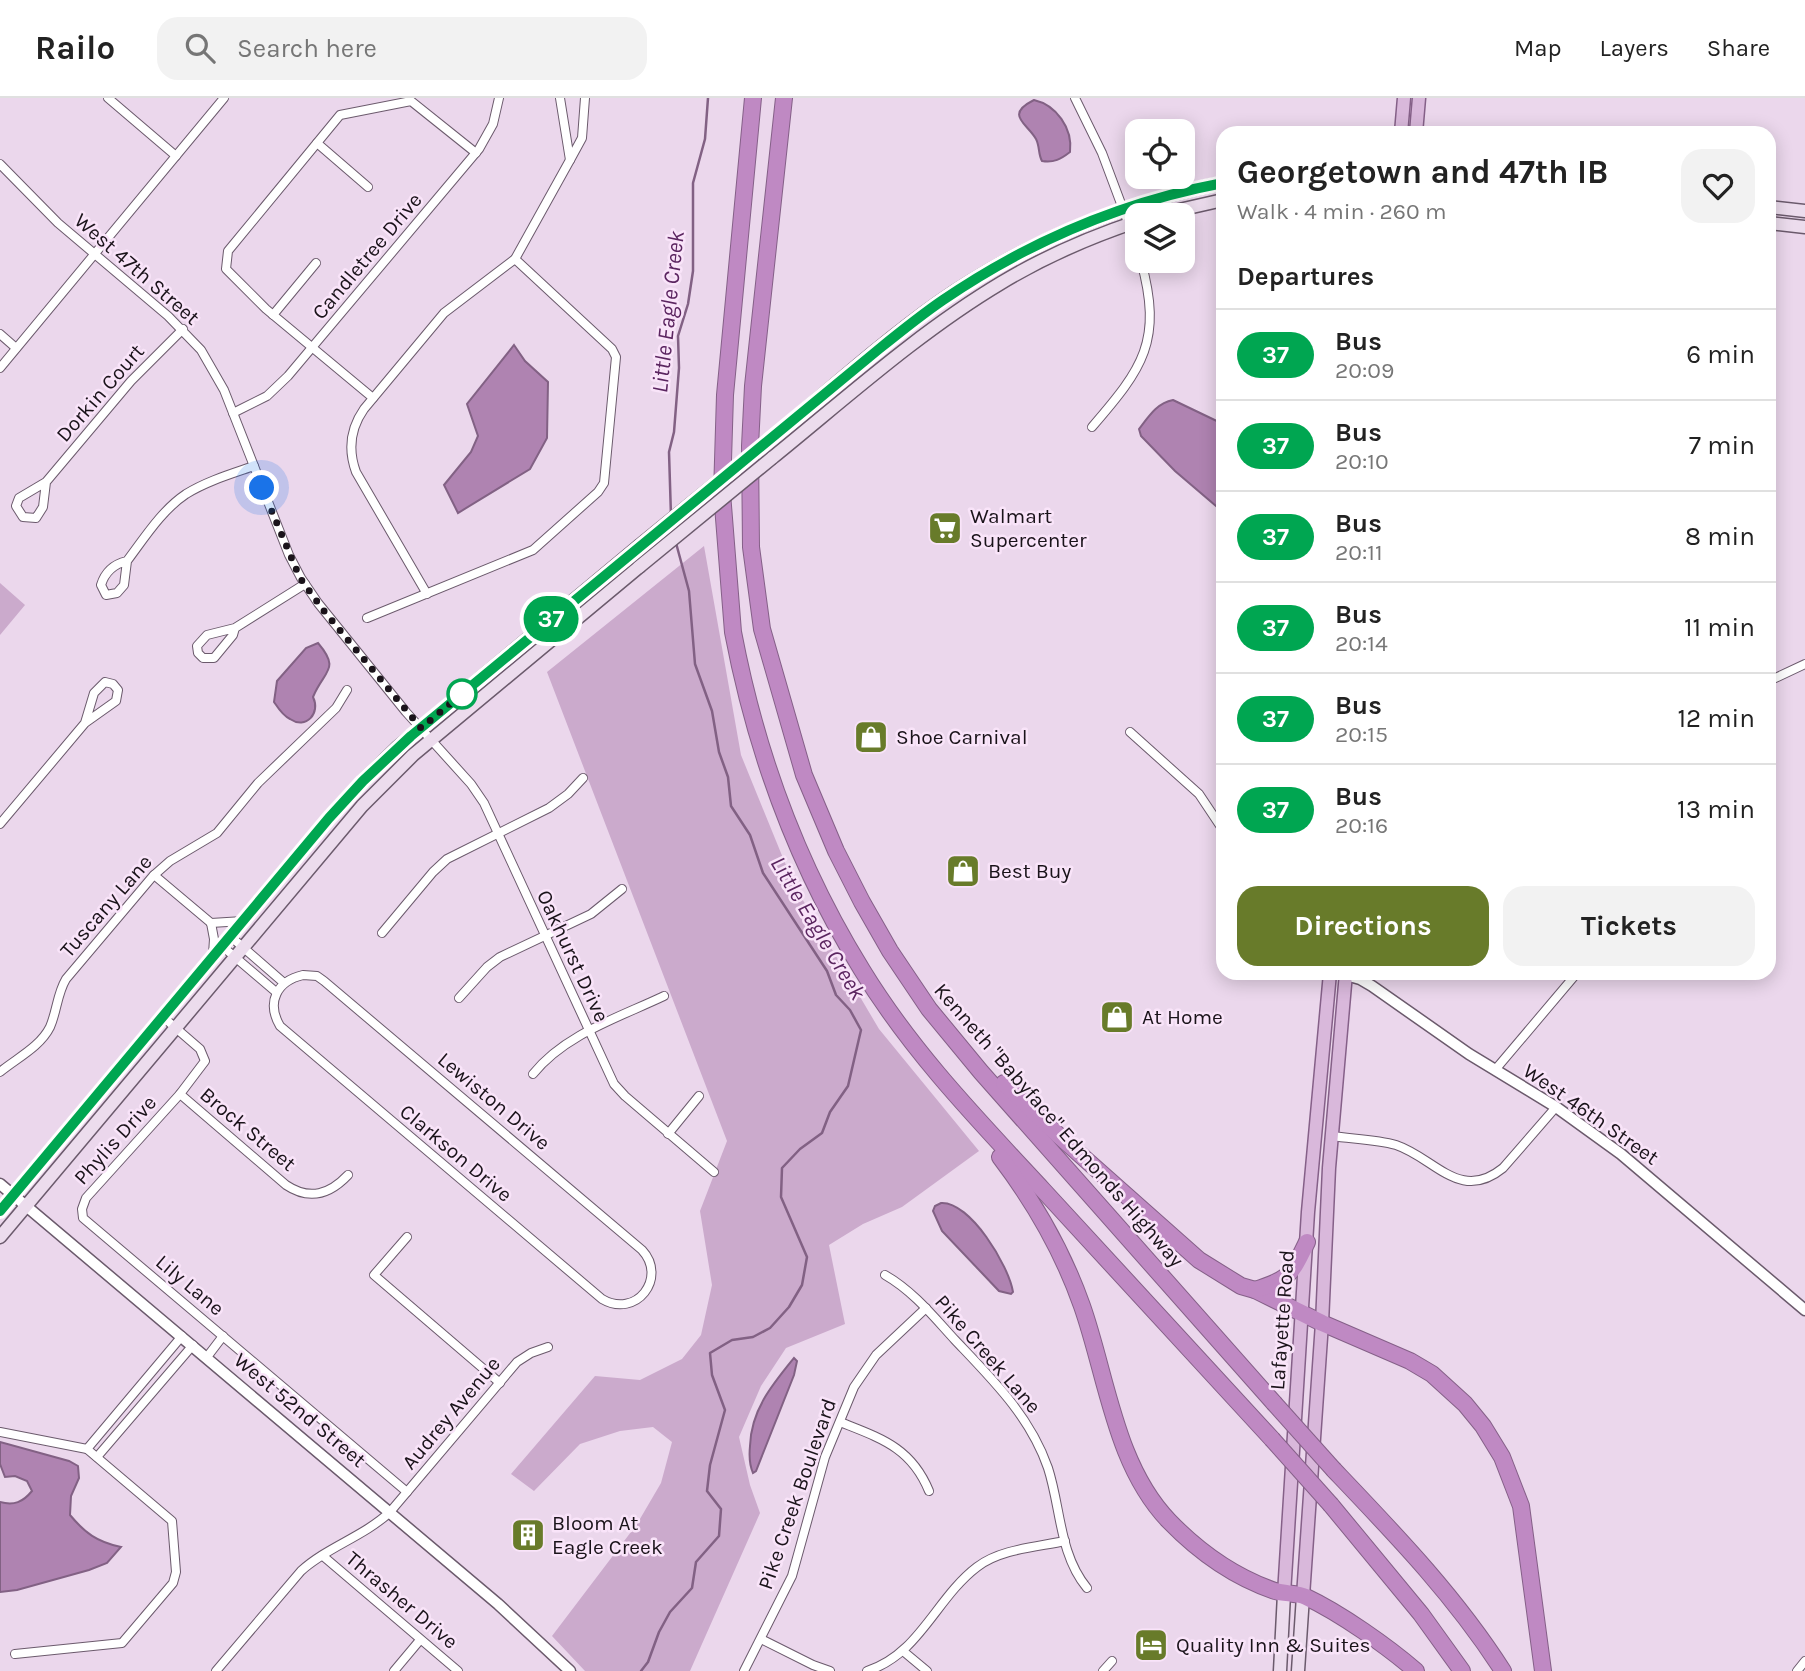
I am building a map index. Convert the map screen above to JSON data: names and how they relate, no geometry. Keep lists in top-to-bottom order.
{
  "streets": {
    "highway": ["Kenneth \"Babyface\" Edmonds Highway"],
    "main road": ["Lafayette Road"],
    "street": [
      "Candletree Drive",
      "West 47th Street",
      "Dorkin Court",
      "Tuscany Lane",
      "Oakhurst Drive",
      "Lewiston Drive",
      "West 46th Street",
      "Brock Street",
      "Phylis Drive",
      "Clarkson Drive",
      "Lily Lane",
      "Pike Creek Lane",
      "West 52nd Street",
      "Audrey Avenue",
      "Pike Creek Boulevard",
      "Thrasher Drive"
    ]
  },
  "crossings": [
    ["Candletree Drive", "West 47th Street"],
    ["West 47th Street", "Dorkin Court"],
    ["West 47th Street", "Oakhurst Drive"],
    ["Lewiston Drive", "Clarkson Drive"],
    ["Brock Street", "Phylis Drive"],
    ["Phylis Drive", "Lily Lane"],
    ["Lily Lane", "Audrey Avenue"],
    ["Pike Creek Lane", "Pike Creek Boulevard"],
    ["West 52nd Street", "Audrey Avenue"],
    ["Audrey Avenue", "Thrasher Drive"]
  ],
  "water": ["Little Eagle Creek"],
  "places": {
    "supermarket": ["Walmart Supercenter"],
    "shop": ["Shoe Carnival", "Best Buy", "At Home"],
    "building": ["Bloom At Eagle Creek"],
    "hotel": ["Quality Inn & Suites"]
  },
  "lines": ["bus line 37"],
  "page": {
    "header": "Railo",
    "search": "Search here",
    "nav": ["Map", "Layers", "Share"],
    "on_map": "37",
    "heading": [
      ["Georgetown and 47th IB", "Walk · 4 min · 260 m"],
      "Departures"
    ],
    "list": [
      {
        "mark": "37",
        "name": "Bus",
        "note": "20:09",
        "value": "6 min"
      },
      {
        "mark": "37",
        "name": "Bus",
        "note": "20:10",
        "value": "7 min"
      },
      {
        "mark": "37",
        "name": "Bus",
        "note": "20:11",
        "value": "8 min"
      },
      {
        "mark": "37",
        "name": "Bus",
        "note": "20:14",
        "value": "11 min"
      },
      {
        "mark": "37",
        "name": "Bus",
        "note": "20:15",
        "value": "12 min"
      },
      {
        "mark": "37",
        "name": "Bus",
        "note": "20:16",
        "value": "13 min"
      }
    ],
    "buttons": ["Directions", "Tickets"]
  }
}
